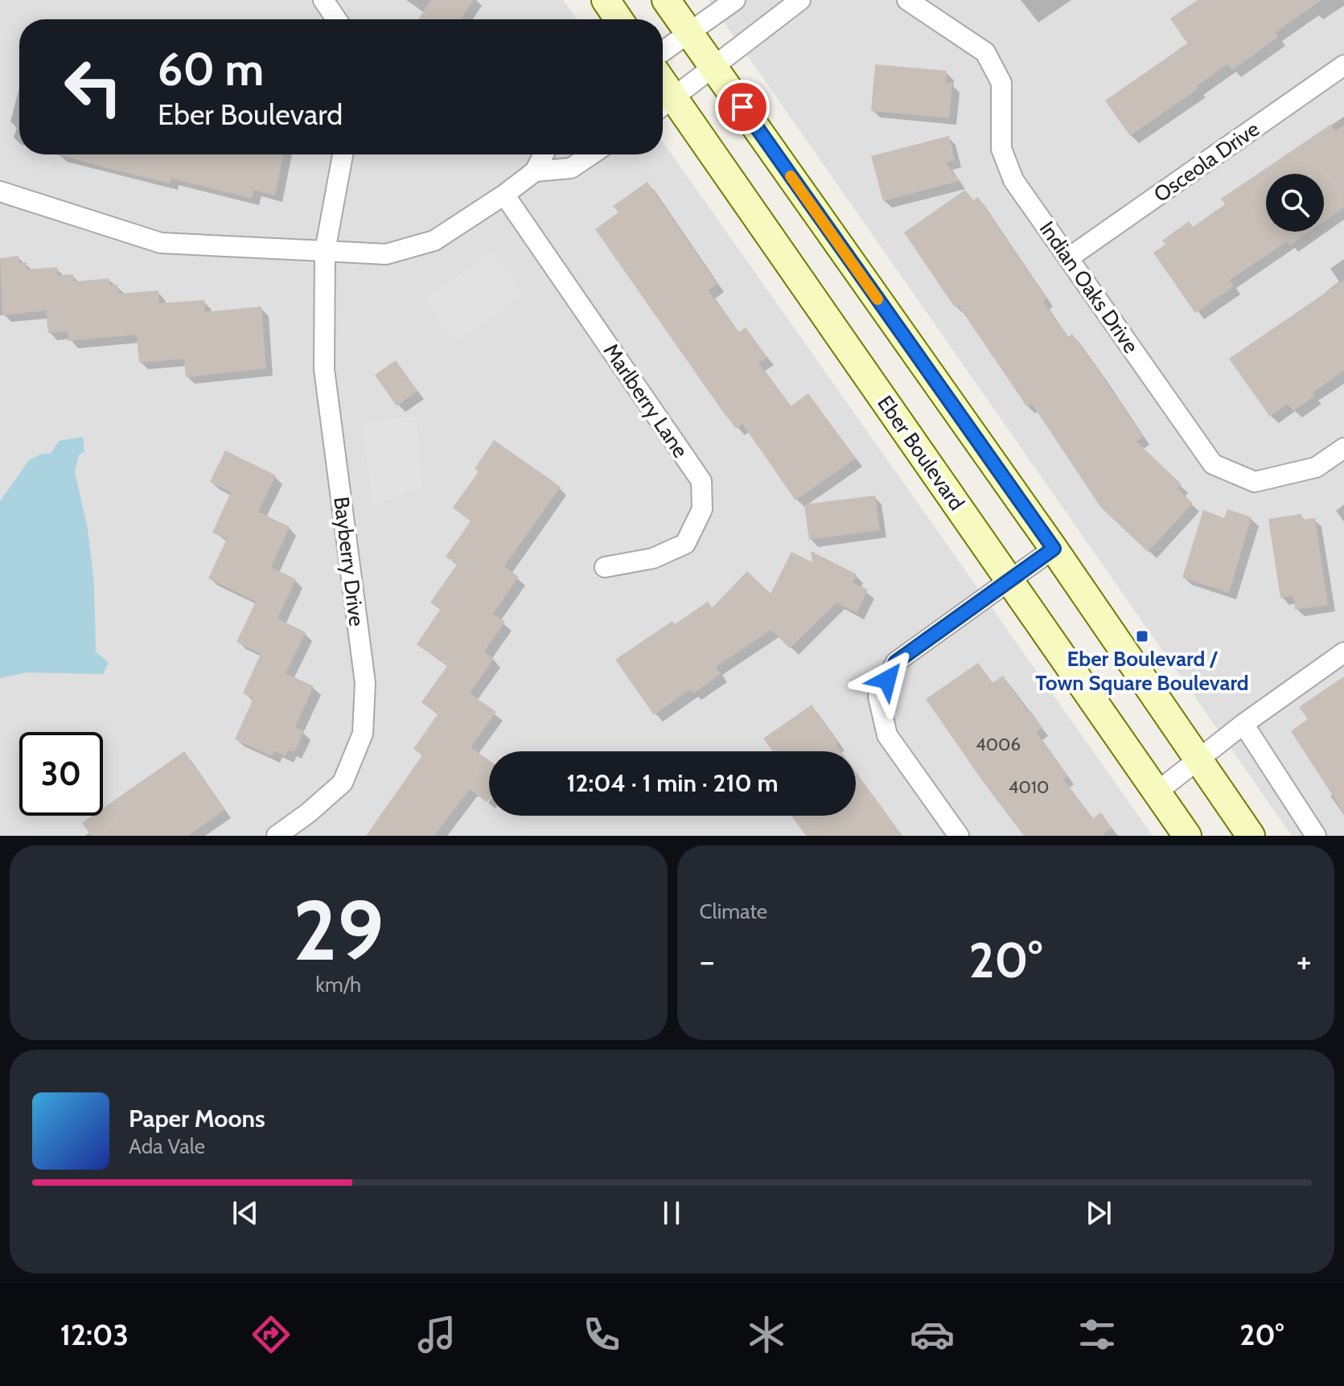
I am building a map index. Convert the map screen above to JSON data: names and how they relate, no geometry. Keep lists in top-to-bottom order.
{
  "streets": {
    "street": [
      "Osceola Drive",
      "Indian Oaks Drive",
      "Marlberry Lane",
      "Eber Boulevard",
      "Bayberry Drive"
    ]
  },
  "crossings": [
    ["Osceola Drive", "Indian Oaks Drive"]
  ],
  "places": {
    "transit": ["Eber Boulevard / Town Square Boulevard"]
  },
  "house_numbers": ["4006", "4010"],
  "page": {
    "turn": ["60 m", "Eber Boulevard"],
    "limit": "30",
    "trip": "12:04 · 1 min · 210 m",
    "tile": [
      ["29", "km/h"],
      "Climate"
    ],
    "heat": ["−", "20°", "+"],
    "song": ["Paper Moons", "Ada Vale"],
    "tabs": ["12:03", "20°"]
  }
}
